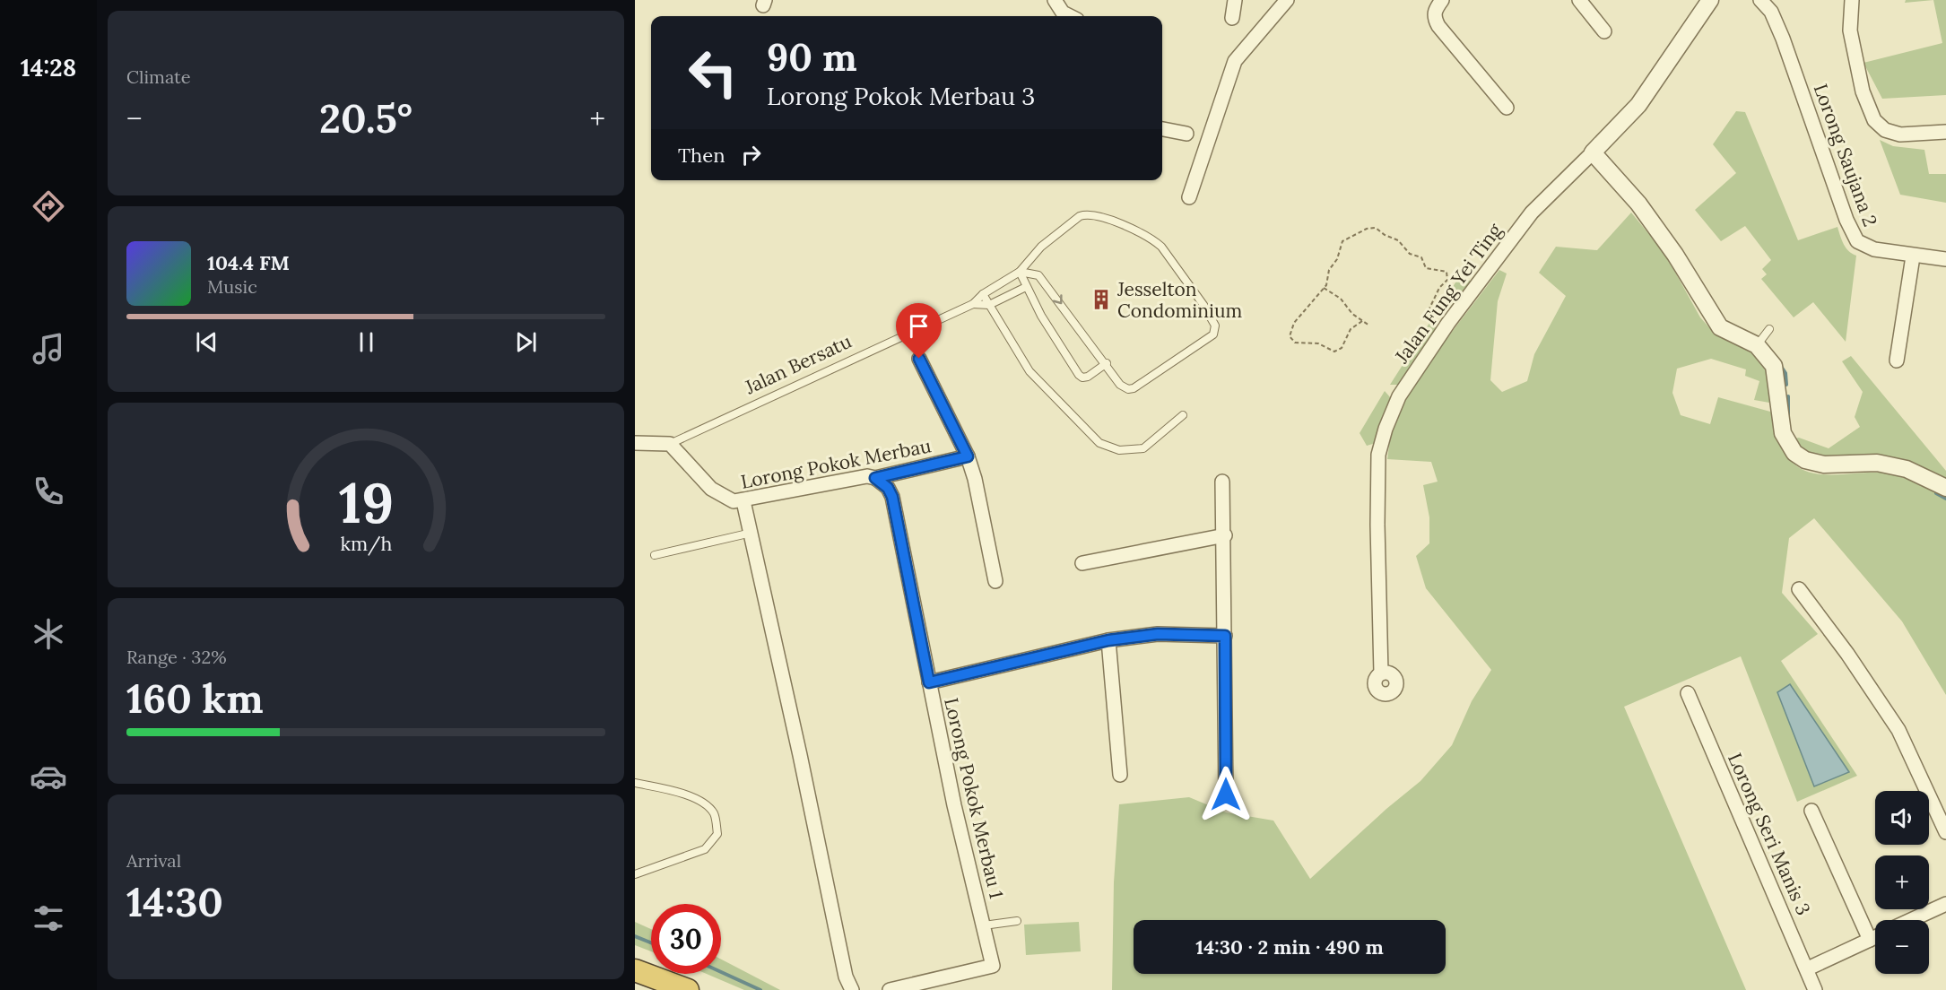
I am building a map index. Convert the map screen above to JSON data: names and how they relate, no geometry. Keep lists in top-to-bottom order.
{
  "streets": {
    "street": [
      "Lorong Saujana 2",
      "Jalan Fung Yei Ting",
      "Jalan Bersatu",
      "Lorong Pokok Merbau",
      "Lorong Pokok Merbau 1",
      "Lorong Seri Manis 3"
    ]
  },
  "crossings": [
    ["Jalan Bersatu", "Lorong Pokok Merbau"],
    ["Lorong Pokok Merbau", "Lorong Pokok Merbau 1"]
  ],
  "places": {
    "building": ["Jesselton Condominium"]
  },
  "page": {
    "tabs": "14:28",
    "tile": [
      "Climate",
      ["Range · 32%", "160 km"],
      ["Arrival", "14:30"]
    ],
    "turn": ["90 m", "Lorong Pokok Merbau 3"],
    "heat": ["−", "20.5°", "+"],
    "then": "Then",
    "song": ["104.4 FM", "Music"],
    "map_buttons": ["+", "−"],
    "limit": "30",
    "trip": "14:30 · 2 min · 490 m",
    "gauge": ["19", "km/h"]
  }
}
